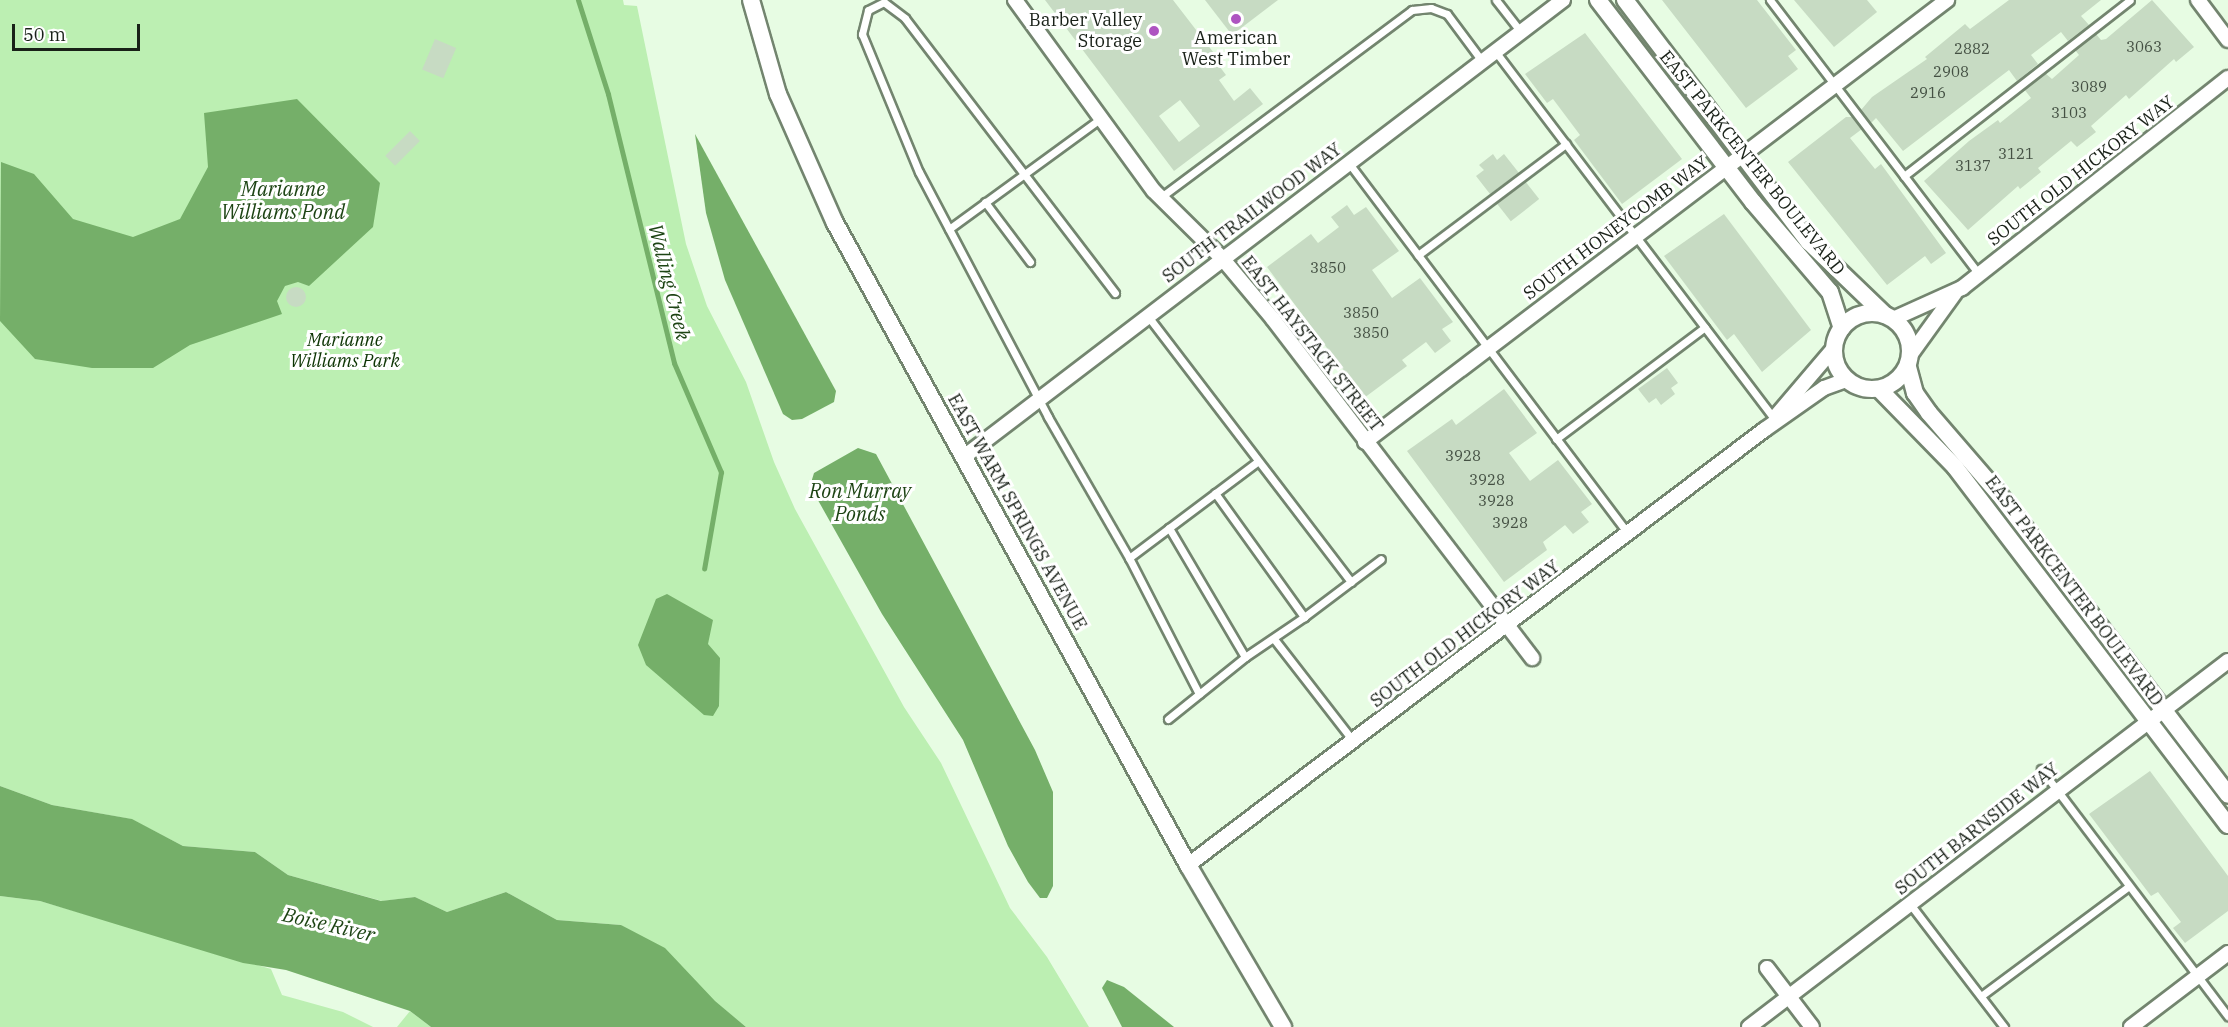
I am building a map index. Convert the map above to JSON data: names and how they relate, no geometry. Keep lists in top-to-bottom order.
{
  "streets": {
    "street": [
      "EAST PARKCENTER BOULEVARD",
      "SOUTH OLD HICKORY WAY",
      "SOUTH TRAILWOOD WAY",
      "SOUTH HONEYCOMB WAY",
      "EAST HAYSTACK STREET",
      "EAST WARM SPRINGS AVENUE",
      "SOUTH BARNSIDE WAY"
    ]
  },
  "crossings": [
    ["EAST PARKCENTER BOULEVARD", "SOUTH OLD HICKORY WAY"],
    ["EAST PARKCENTER BOULEVARD", "SOUTH HONEYCOMB WAY"],
    ["EAST PARKCENTER BOULEVARD", "SOUTH BARNSIDE WAY"],
    ["SOUTH OLD HICKORY WAY", "EAST HAYSTACK STREET"],
    ["SOUTH OLD HICKORY WAY", "EAST WARM SPRINGS AVENUE"],
    ["SOUTH TRAILWOOD WAY", "EAST HAYSTACK STREET"],
    ["SOUTH TRAILWOOD WAY", "EAST WARM SPRINGS AVENUE"],
    ["SOUTH HONEYCOMB WAY", "EAST HAYSTACK STREET"]
  ],
  "water": [
    "Marianne Williams Pond",
    "Walling Creek",
    "Ron Murray Ponds",
    "Boise River"
  ],
  "parks": ["Marianne Williams Park"],
  "places": ["American West Timber", "Barber Valley Storage"],
  "house_numbers": [
    "3063",
    "2882",
    "2908",
    "3089",
    "2916",
    "3103",
    "3121",
    "3137",
    "3850",
    "3850",
    "3850",
    "3928",
    "3928",
    "3928",
    "3928"
  ],
  "scale_bar": "50 m"
}
